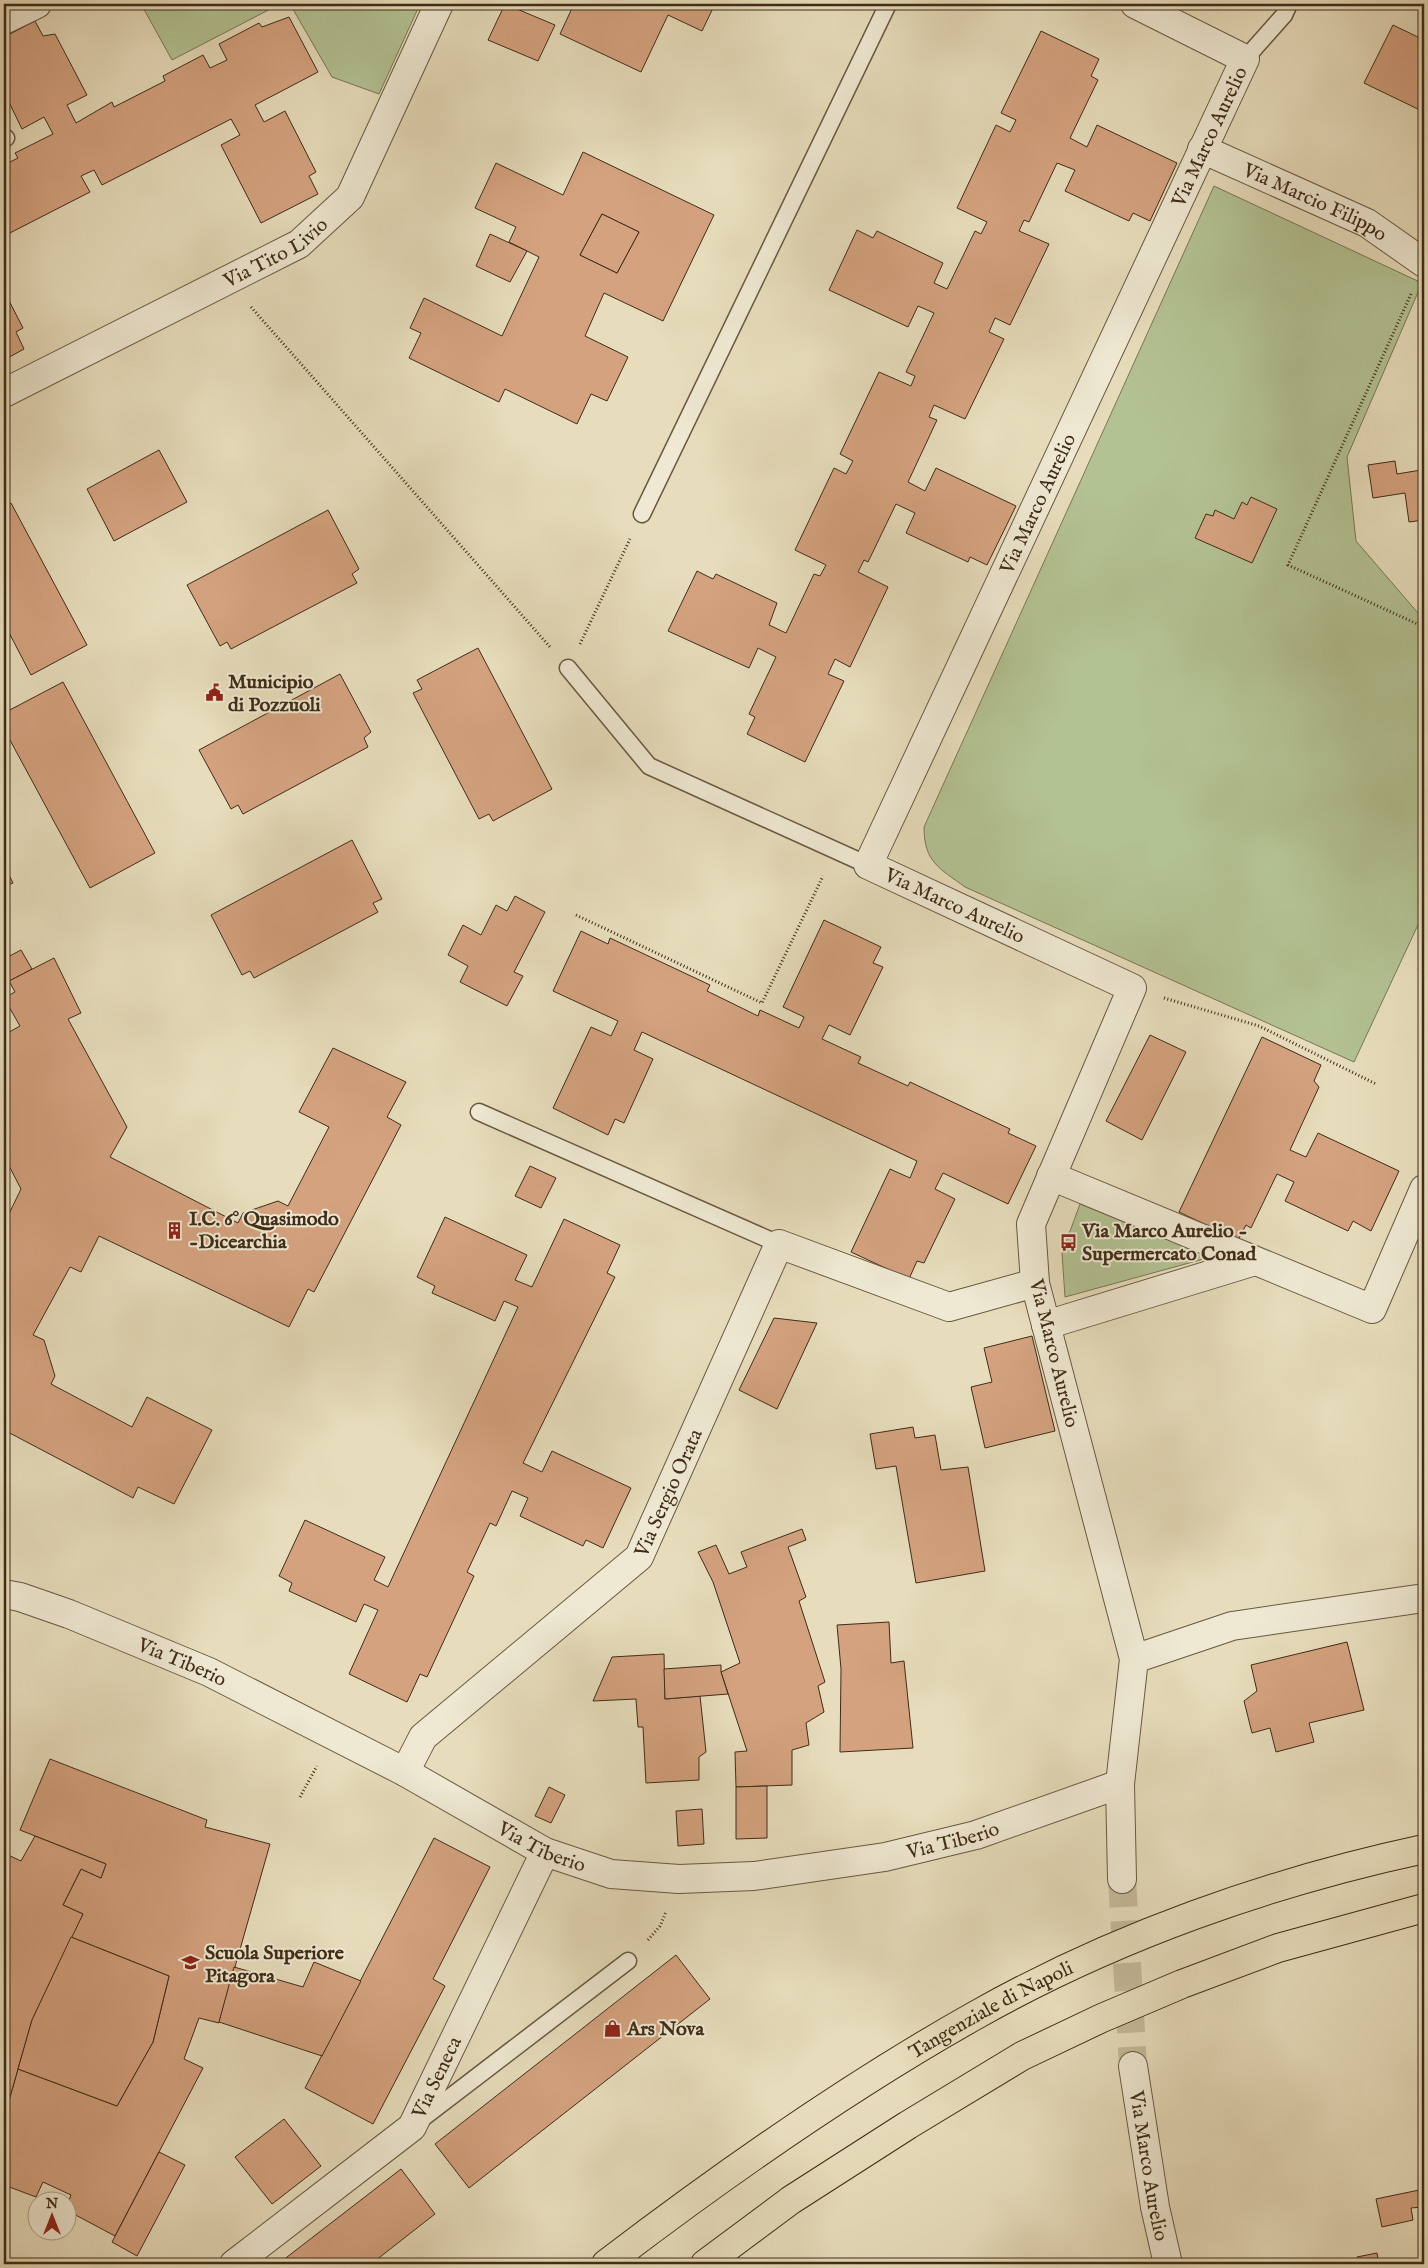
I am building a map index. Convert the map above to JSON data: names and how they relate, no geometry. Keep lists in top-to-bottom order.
{
  "streets": {
    "highway": ["Tangenziale di Napoli"],
    "street": [
      "Via Marco Aurelio",
      "Via Marcio Filippo",
      "Via Tito Livio",
      "Via Sergio Orata",
      "Via Tiberio",
      "Via Seneca"
    ]
  },
  "crossings": [
    ["Via Marco Aurelio", "Via Marcio Filippo"],
    ["Via Marco Aurelio", "Via Tiberio"],
    ["Via Sergio Orata", "Via Tiberio"],
    ["Via Tiberio", "Via Seneca"]
  ],
  "places": {
    "public building": ["Municipio di Pozzuoli"],
    "building": ["I.C. 6° Quasimodo -Dicearchia"],
    "bus stop": ["Via Marco Aurelio - Supermercato Conad"],
    "school or university": ["Scuola Superiore Pitagora"],
    "shop": ["Ars Nova"]
  },
  "north": "top"
}
